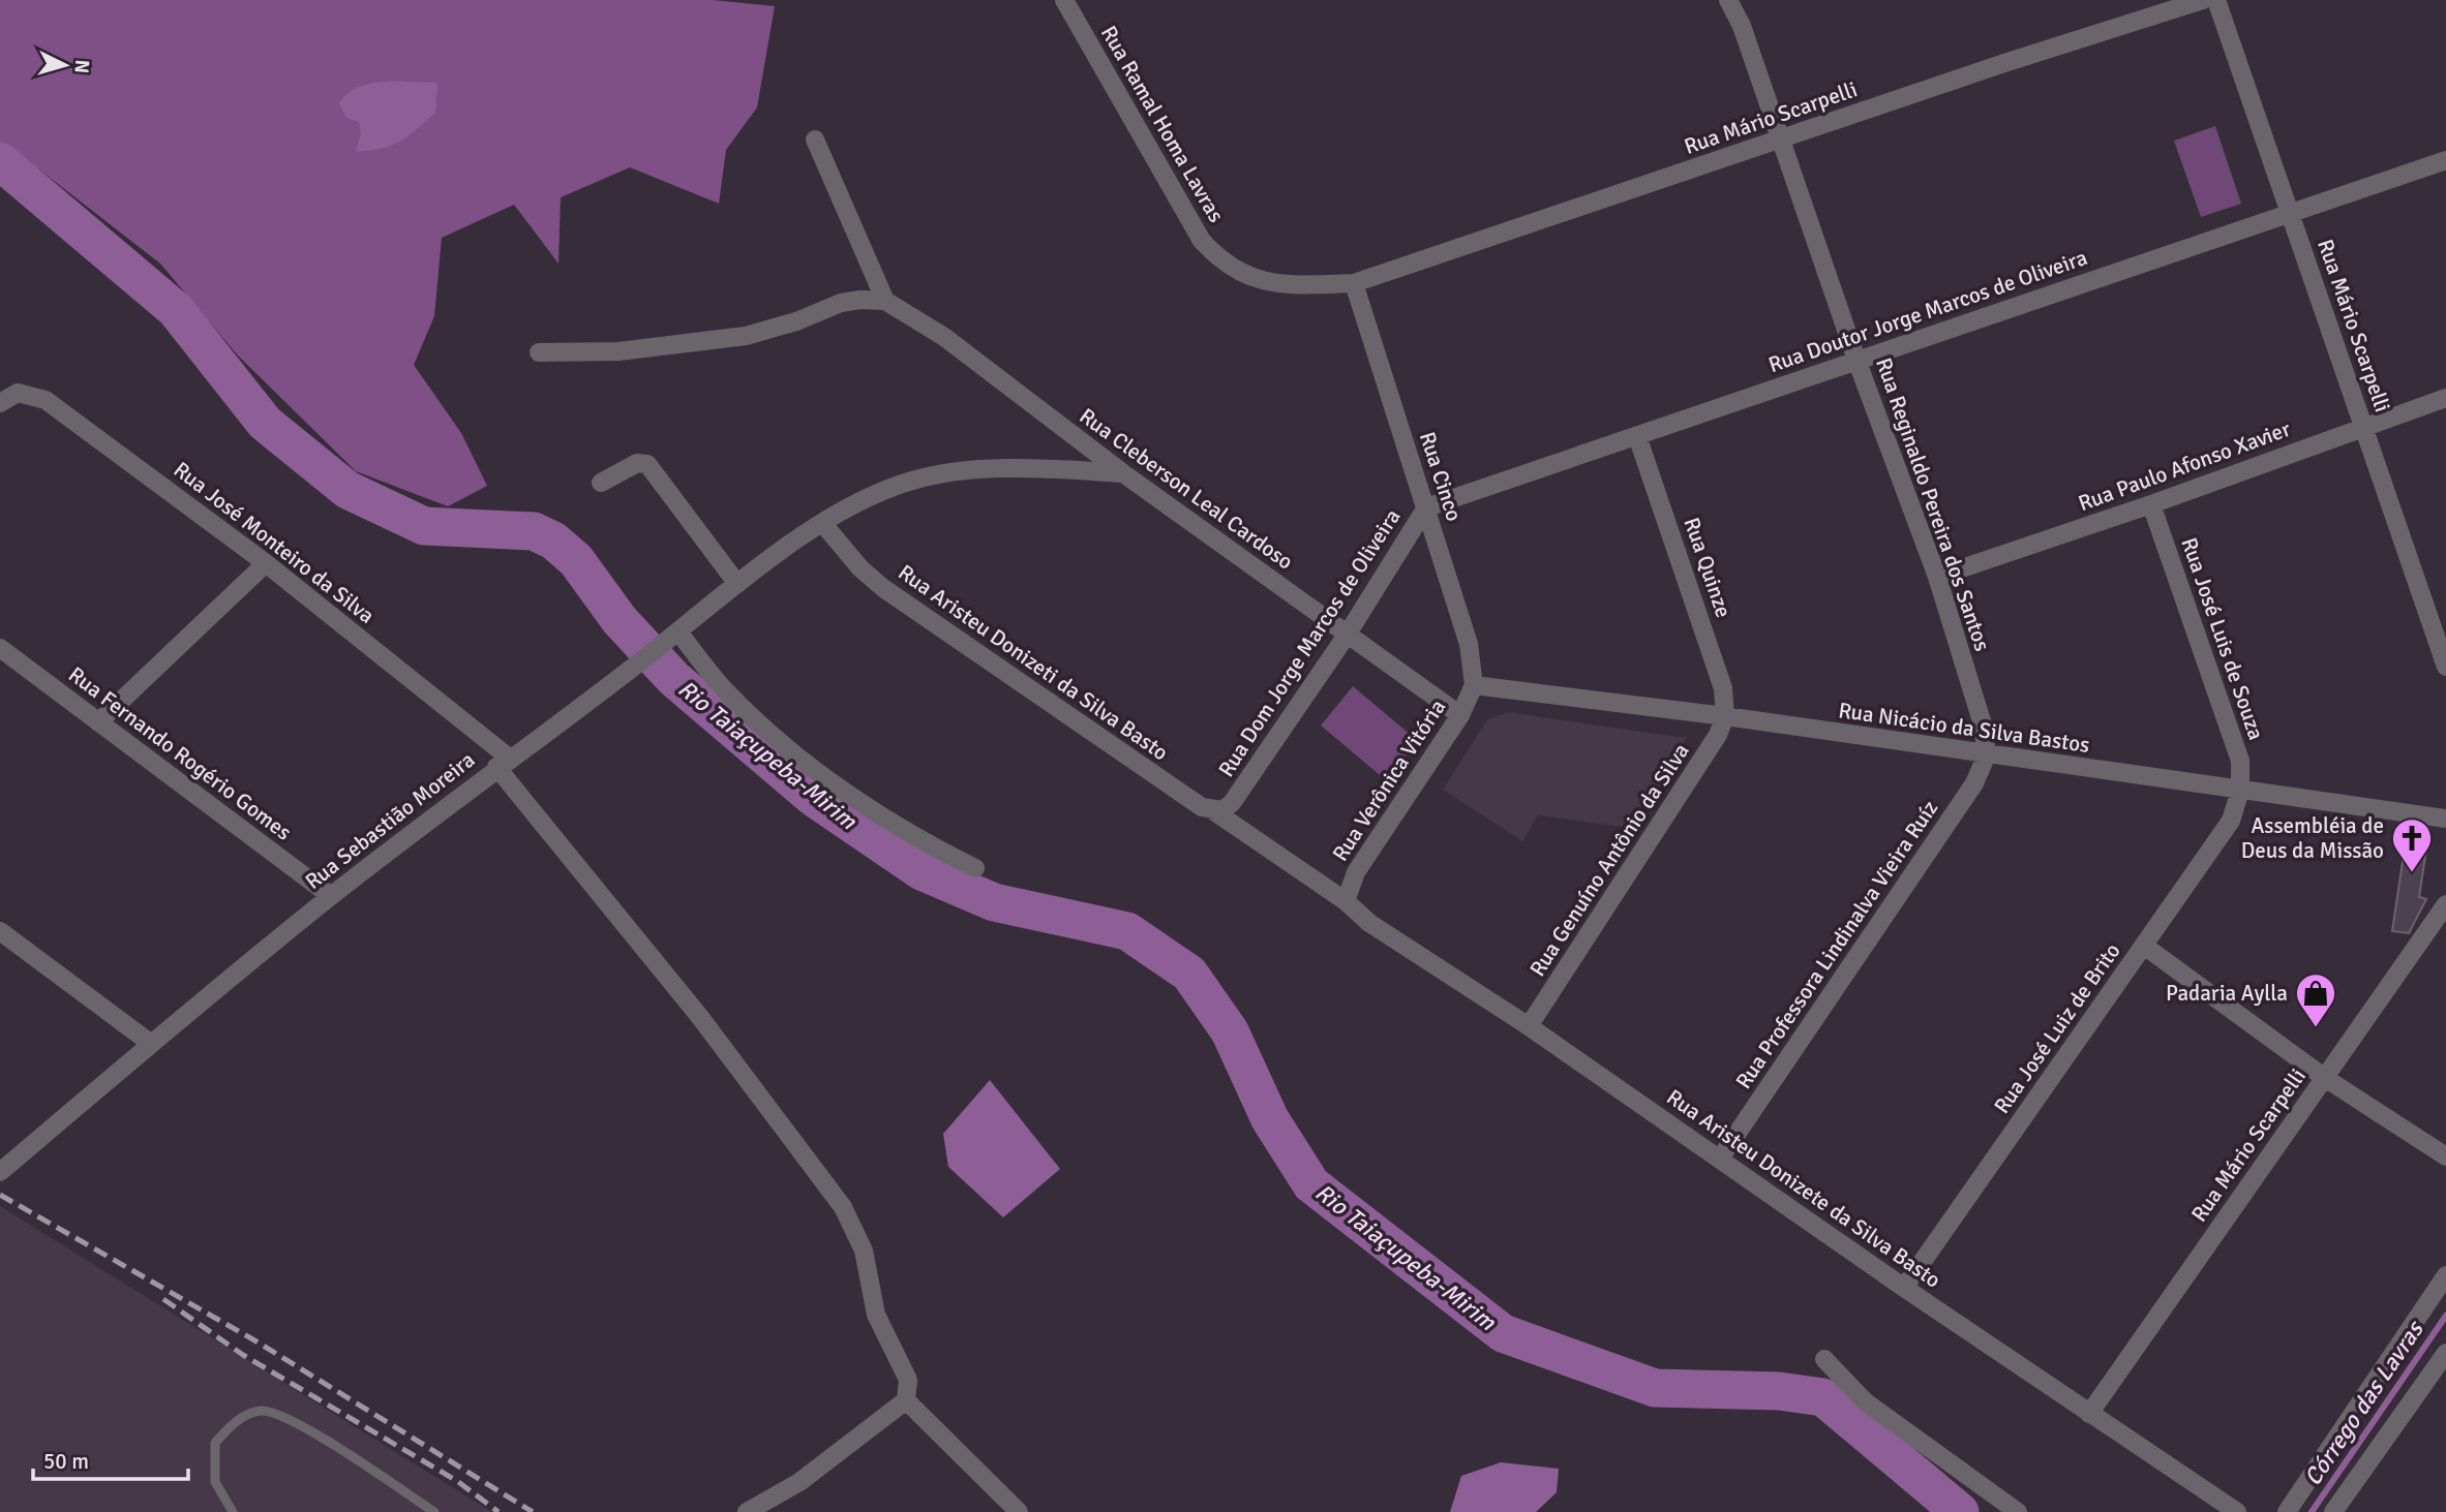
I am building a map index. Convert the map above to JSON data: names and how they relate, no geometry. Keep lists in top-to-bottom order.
{
  "streets": {
    "street": [
      "Rua Mário Scarpelli",
      "Rua Ramal Homa Lavras",
      "Rua Doutor Jorge Marcos de Oliveira",
      "Rua Paulo Afonso Xavier",
      "Rua Cinco",
      "Rua Cleberson Leal Cardoso",
      "Rua Reginaldo Pereira dos Santos",
      "Rua José Monteiro da Silva",
      "Rua Quinze",
      "Rua José Luis de Souza",
      "Rua Dom Jorge Marcos de Oliveira",
      "Rua Aristeu Donizeti da Silva Basto",
      "Rua Nicácio da Silva Bastos",
      "Rua Fernando Rogério Gomes",
      "Rua Verônica Vitória",
      "Rua Sebastião Moreira",
      "Rua Genuíno Antônio da Silva",
      "Rua Professora Lindinalva Vieira Ruíz",
      "Rua José Luiz de Brito",
      "Rua Aristeu Donizete da Silva Basto"
    ]
  },
  "crossings": [
    ["Rua Mário Scarpelli", "Rua Ramal Homa Lavras"],
    ["Rua Mário Scarpelli", "Rua Doutor Jorge Marcos de Oliveira"],
    ["Rua Mário Scarpelli", "Rua Paulo Afonso Xavier"],
    ["Rua Mário Scarpelli", "Rua Cinco"],
    ["Rua Mário Scarpelli", "Rua Reginaldo Pereira dos Santos"],
    ["Rua Mário Scarpelli", "Rua Aristeu Donizete da Silva Basto"],
    ["Rua Ramal Homa Lavras", "Rua Cinco"],
    ["Rua Doutor Jorge Marcos de Oliveira", "Rua Cinco"],
    ["Rua Doutor Jorge Marcos de Oliveira", "Rua Reginaldo Pereira dos Santos"],
    ["Rua Doutor Jorge Marcos de Oliveira", "Rua Quinze"],
    ["Rua Doutor Jorge Marcos de Oliveira", "Rua Dom Jorge Marcos de Oliveira"],
    ["Rua Paulo Afonso Xavier", "Rua Reginaldo Pereira dos Santos"],
    ["Rua Paulo Afonso Xavier", "Rua José Luis de Souza"],
    ["Rua Cinco", "Rua Dom Jorge Marcos de Oliveira"],
    ["Rua Cinco", "Rua Nicácio da Silva Bastos"],
    ["Rua Cinco", "Rua Verônica Vitória"],
    ["Rua Cleberson Leal Cardoso", "Rua Dom Jorge Marcos de Oliveira"],
    ["Rua Cleberson Leal Cardoso", "Rua Verônica Vitória"],
    ["Rua Cleberson Leal Cardoso", "Rua Sebastião Moreira"],
    ["Rua Reginaldo Pereira dos Santos", "Rua Nicácio da Silva Bastos"],
    ["Rua Reginaldo Pereira dos Santos", "Rua Professora Lindinalva Vieira Ruíz"],
    ["Rua José Monteiro da Silva", "Rua Sebastião Moreira"],
    ["Rua Quinze", "Rua Nicácio da Silva Bastos"],
    ["Rua Quinze", "Rua Genuíno Antônio da Silva"],
    ["Rua José Luis de Souza", "Rua Nicácio da Silva Bastos"],
    ["Rua José Luis de Souza", "Rua José Luiz de Brito"],
    ["Rua Dom Jorge Marcos de Oliveira", "Rua Aristeu Donizeti da Silva Basto"],
    ["Rua Aristeu Donizeti da Silva Basto", "Rua Verônica Vitória"],
    ["Rua Aristeu Donizeti da Silva Basto", "Rua Sebastião Moreira"],
    ["Rua Aristeu Donizeti da Silva Basto", "Rua Aristeu Donizete da Silva Basto"],
    ["Rua Nicácio da Silva Bastos", "Rua Verônica Vitória"],
    ["Rua Nicácio da Silva Bastos", "Rua Genuíno Antônio da Silva"],
    ["Rua Nicácio da Silva Bastos", "Rua Professora Lindinalva Vieira Ruíz"],
    ["Rua Nicácio da Silva Bastos", "Rua José Luiz de Brito"],
    ["Rua Fernando Rogério Gomes", "Rua Sebastião Moreira"],
    ["Rua Verônica Vitória", "Rua Aristeu Donizete da Silva Basto"],
    ["Rua Genuíno Antônio da Silva", "Rua Aristeu Donizete da Silva Basto"],
    ["Rua Professora Lindinalva Vieira Ruíz", "Rua Aristeu Donizete da Silva Basto"],
    ["Rua José Luiz de Brito", "Rua Aristeu Donizete da Silva Basto"]
  ],
  "water": ["Rio Taiaçupeba-Mirim", "Córrego das Lavras"],
  "places": {
    "church": ["Assembléia de Deus da Missão"],
    "shop": ["Padaria Aylla"]
  },
  "scale_bar": "50 m",
  "north": "right"
}
